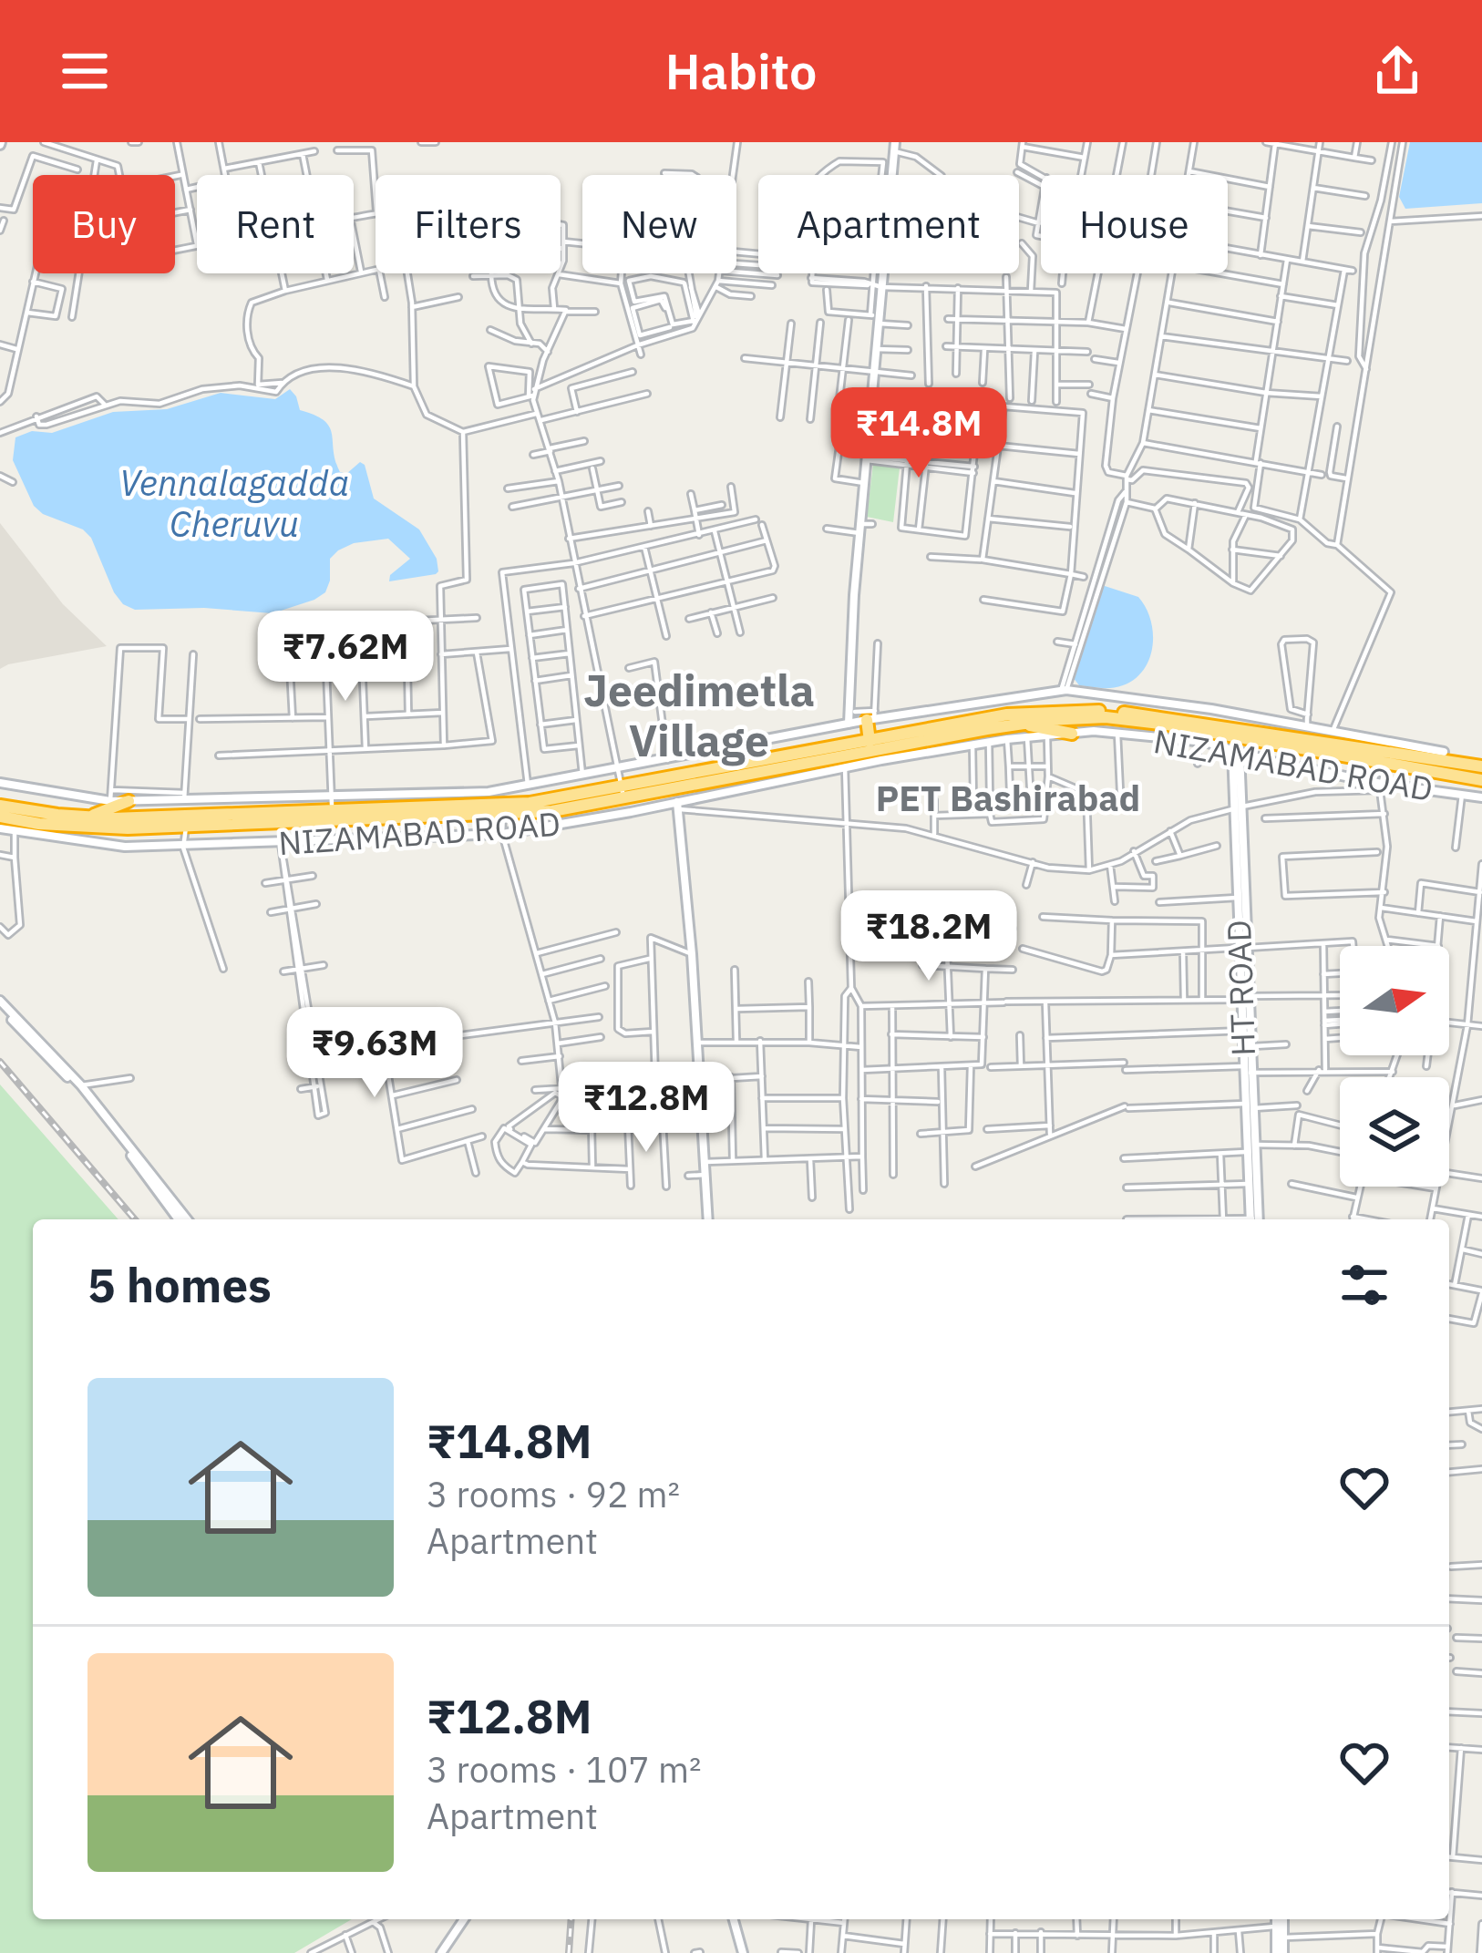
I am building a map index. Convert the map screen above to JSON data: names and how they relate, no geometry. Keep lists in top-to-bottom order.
{
  "streets": {
    "highway": ["NIZAMABAD ROAD"],
    "main road": ["HT ROAD"]
  },
  "crossings": [
    ["NIZAMABAD ROAD", "HT ROAD"]
  ],
  "districts": ["Jeedimetla Village", "PET Bashirabad"],
  "water": ["Vennalagadda Cheruvu"],
  "north": "right",
  "page": {
    "header": "Habito",
    "chip": [
      "Buy",
      "Rent",
      "Filters",
      "New",
      "Apartment",
      "House"
    ],
    "price": [
      "₹14.8M",
      "₹7.62M",
      "₹18.2M",
      "₹9.63M",
      "₹12.8M"
    ],
    "heading": "5 homes",
    "list": [
      {
        "name": "₹14.8M",
        "note": "3 rooms · 92 m² · Apartment"
      },
      {
        "name": "₹12.8M",
        "note": "3 rooms · 107 m² · Apartment"
      }
    ]
  }
}
